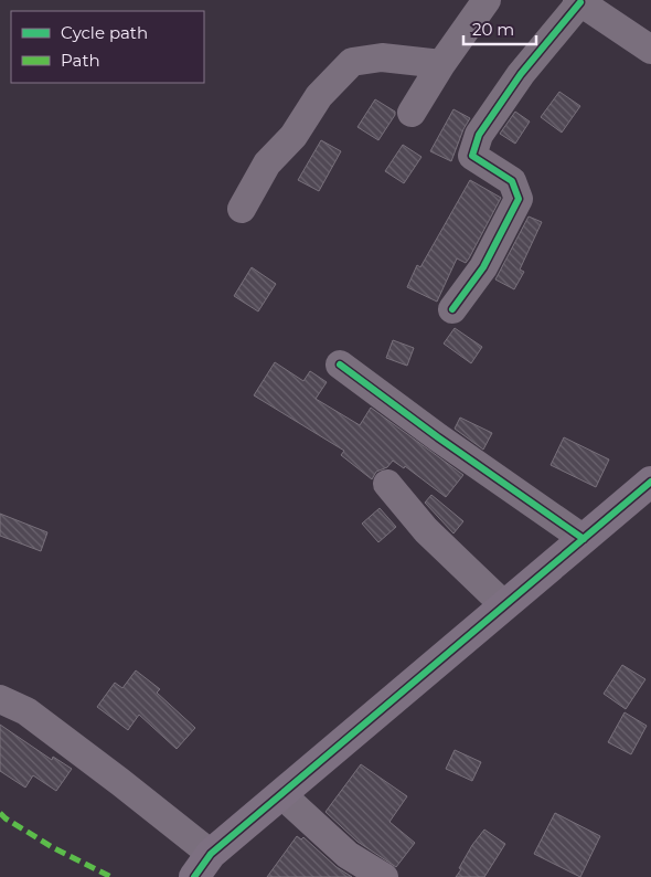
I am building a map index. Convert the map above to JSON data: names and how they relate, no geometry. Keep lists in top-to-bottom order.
{
  "legend": ["Cycle path", "Path"],
  "scale_bar": "20 m"
}
